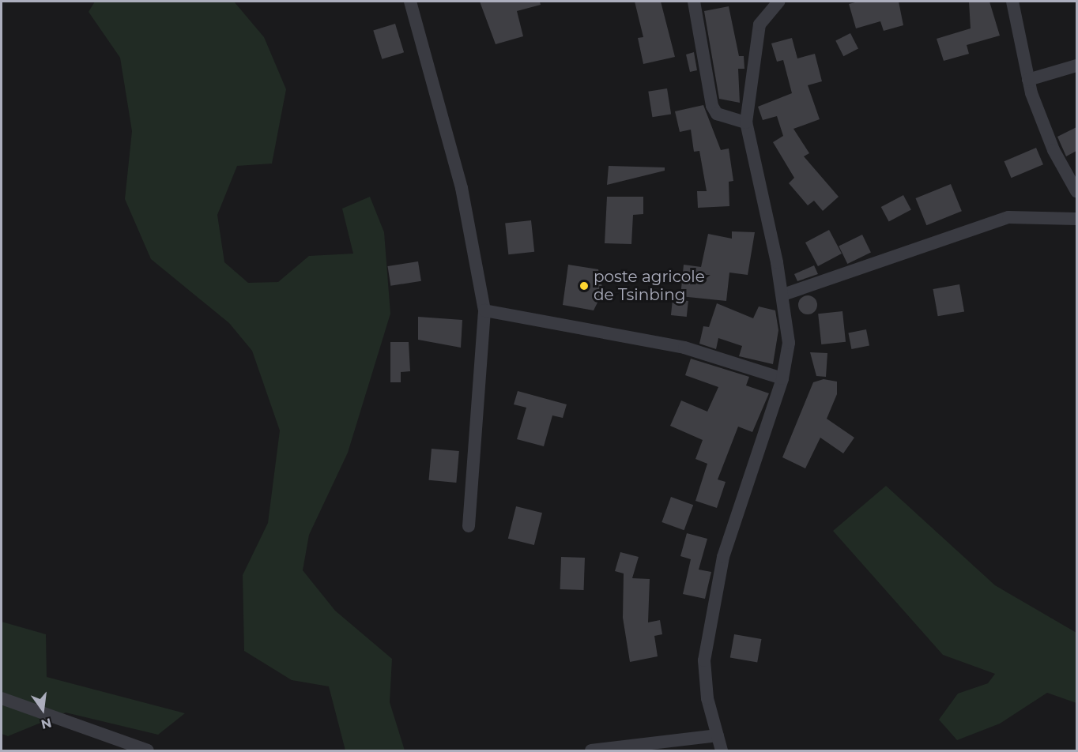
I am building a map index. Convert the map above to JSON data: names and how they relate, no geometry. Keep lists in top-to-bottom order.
{
  "places": ["poste agricole de Tsinbing"],
  "north": "bottom"
}
